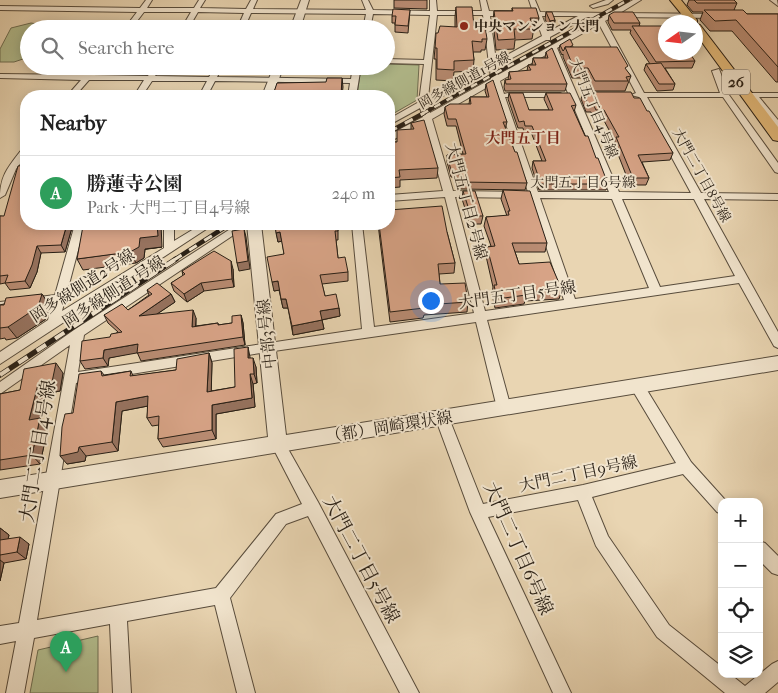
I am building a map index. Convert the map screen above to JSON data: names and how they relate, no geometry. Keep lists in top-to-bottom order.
{
  "streets": {
    "main road": ["26"],
    "street": [
      "岡多線側道1号線",
      "大門五丁目4号線",
      "大門二丁目8号線",
      "大門五丁目6号線",
      "大門五丁目2号線",
      "岡多線側道2号線",
      "大門五丁目5号線",
      "中部3号線",
      "（都）岡崎環状線",
      "大門二丁目4号線",
      "大門二丁目9号線",
      "大門二丁目6号線",
      "大門二丁目5号線"
    ]
  },
  "crossings": [
    ["岡多線側道1号線", "大門五丁目4号線"],
    ["岡多線側道1号線", "大門二丁目8号線"],
    ["岡多線側道1号線", "大門五丁目2号線"],
    ["岡多線側道1号線", "大門二丁目4号線"],
    ["大門五丁目4号線", "大門五丁目6号線"],
    ["大門五丁目4号線", "大門五丁目5号線"],
    ["大門二丁目8号線", "大門五丁目6号線"],
    ["大門二丁目8号線", "大門五丁目5号線"],
    ["大門五丁目6号線", "大門五丁目2号線"],
    ["大門五丁目2号線", "大門五丁目5号線"],
    ["大門五丁目2号線", "（都）岡崎環状線"],
    ["大門五丁目5号線", "中部3号線"],
    ["大門五丁目5号線", "大門二丁目4号線"],
    ["中部3号線", "（都）岡崎環状線"],
    ["中部3号線", "大門二丁目5号線"],
    ["（都）岡崎環状線", "大門二丁目4号線"],
    ["（都）岡崎環状線", "大門二丁目6号線"],
    ["（都）岡崎環状線", "大門二丁目5号線"],
    ["大門二丁目9号線", "大門二丁目6号線"]
  ],
  "districts": ["大門五丁目"],
  "places": ["中央マンション大門"],
  "north": "left",
  "page": {
    "search": "Search here",
    "heading": "Nearby",
    "list": [
      {
        "mark": "A",
        "name": "勝蓮寺公園",
        "note": "Park · 大門二丁目4号線",
        "value": "240 m"
      }
    ],
    "map_buttons": ["+", "−"],
    "pins": "A"
  }
}
